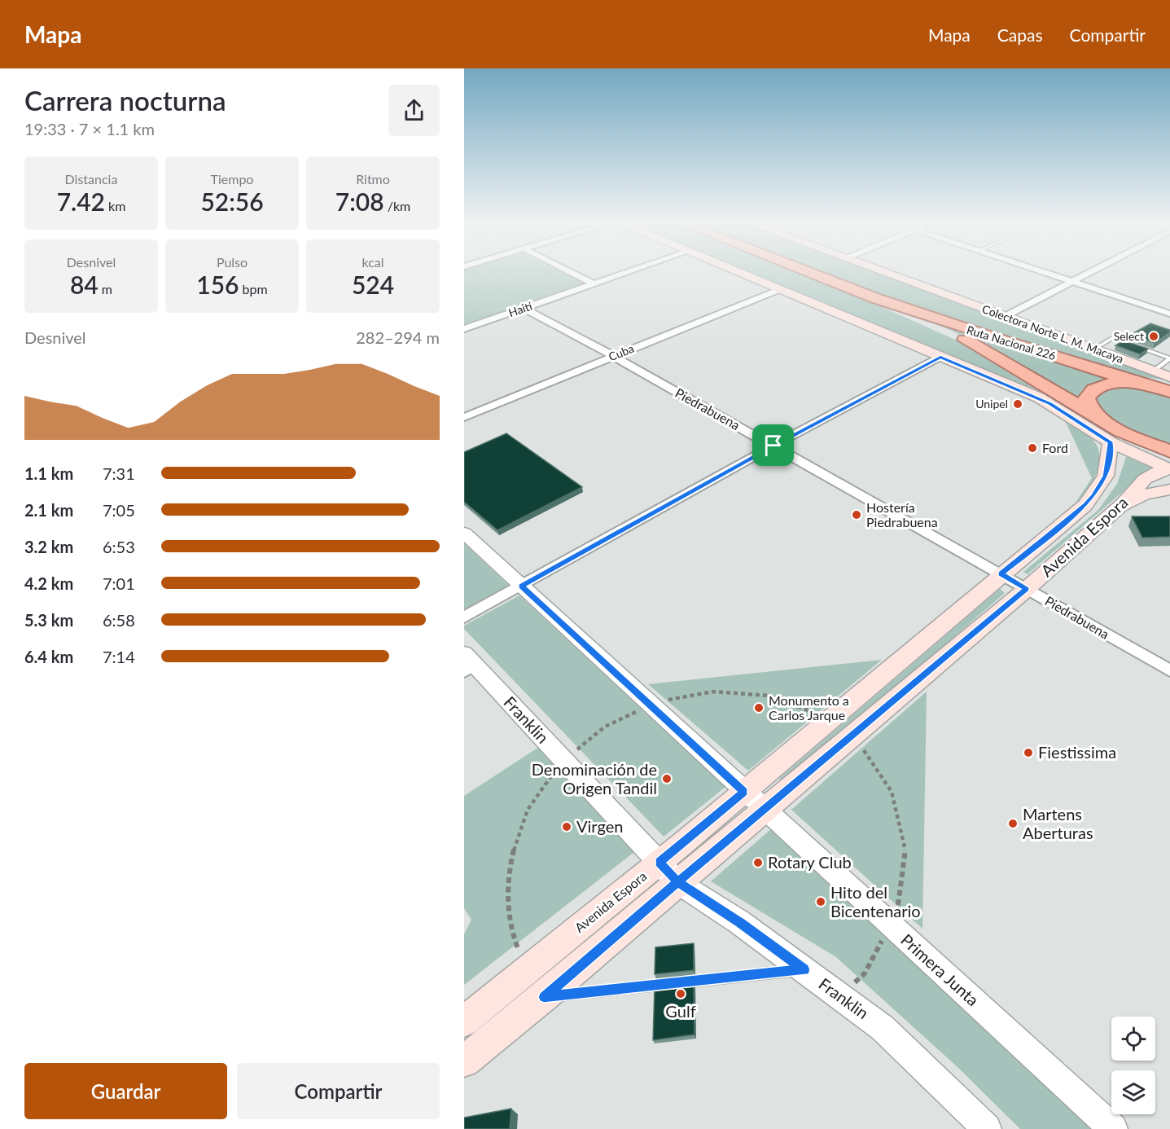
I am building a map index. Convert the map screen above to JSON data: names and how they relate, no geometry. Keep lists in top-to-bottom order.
{
  "streets": {
    "highway": ["Ruta Nacional 226"],
    "main road": ["Colectora Norte L. M. Macaya", "Avenida Espora"],
    "street": [
      "Haití",
      "Cuba",
      "Piedrabuena",
      "Franklin",
      "Primera Junta"
    ]
  },
  "crossings": [
    ["Haití", "Piedrabuena"],
    ["Colectora Norte L. M. Macaya", "Ruta Nacional 226"],
    ["Ruta Nacional 226", "Avenida Espora"],
    ["Cuba", "Piedrabuena"],
    ["Piedrabuena", "Avenida Espora"],
    ["Avenida Espora", "Franklin"],
    ["Avenida Espora", "Primera Junta"]
  ],
  "places": [
    "Select",
    "Unipel",
    "Ford",
    "Hostería Piedrabuena",
    "Monumento a Carlos Jarque",
    "Fiestissima",
    "Denominación de Origen Tandil",
    "Martens Aberturas",
    "Virgen",
    "Rotary Club",
    "Hito del Bicentenario",
    "Gulf"
  ],
  "page": {
    "header": "Mapa",
    "nav": ["Mapa", "Capas", "Compartir"],
    "heading": ["Carrera nocturna", "19:33 · 7 × 1.1 km"],
    "stats": [
      ["Distancia", "7.42 km"],
      ["Tiempo", "52:56"],
      ["Ritmo", "7:08 /km"],
      ["Desnivel", "84 m"],
      ["Pulso", "156 bpm"],
      ["kcal", "524"]
    ],
    "chart": ["Desnivel", "282–294 m"],
    "list": [
      {
        "name": "1.1 km",
        "note": "7:31"
      },
      {
        "name": "2.1 km",
        "note": "7:05"
      },
      {
        "name": "3.2 km",
        "note": "6:53"
      },
      {
        "name": "4.2 km",
        "note": "7:01"
      },
      {
        "name": "5.3 km",
        "note": "6:58"
      },
      {
        "name": "6.4 km",
        "note": "7:14"
      }
    ],
    "buttons": ["Guardar", "Compartir"]
  }
}
